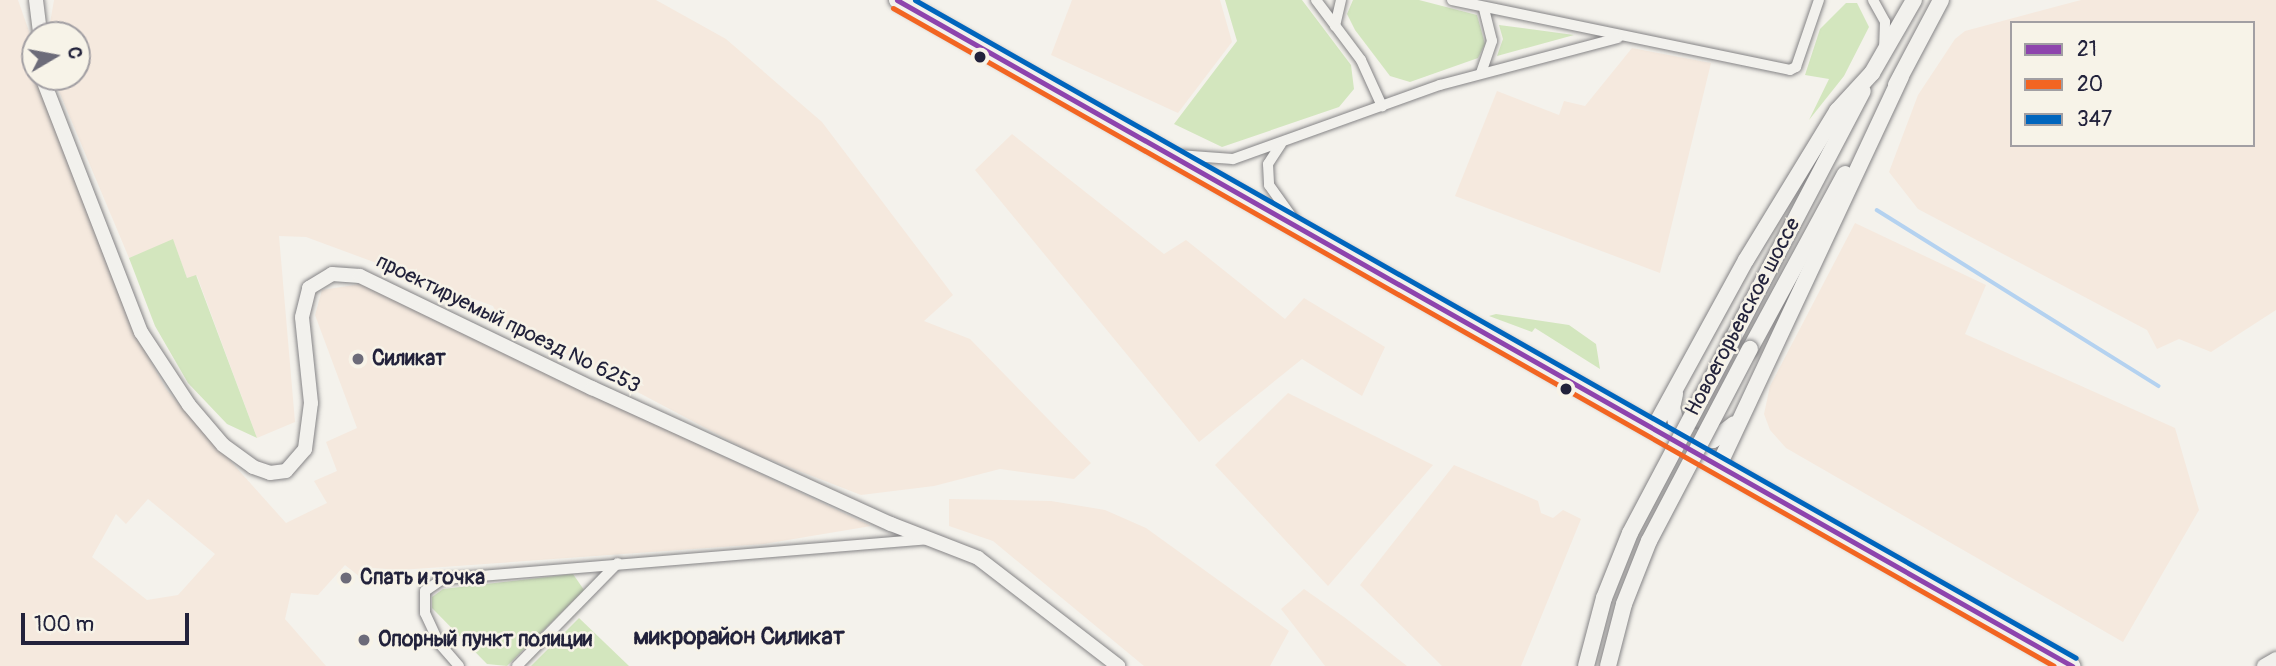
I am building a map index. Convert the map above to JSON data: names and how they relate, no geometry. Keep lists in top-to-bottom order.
{
  "streets": {
    "main road": ["Новоегорьевское шоссе"],
    "street": ["проектируемый проезд № 6253"]
  },
  "districts": ["микрорайон Силикат"],
  "places": ["Силикат", "Спать и точка", "Опорный пункт полиции"],
  "lines": ["transit line 21", "transit line 347", "transit line 20"],
  "legend": ["21", "20", "347"],
  "scale_bar": "100 m",
  "north": "right"
}
